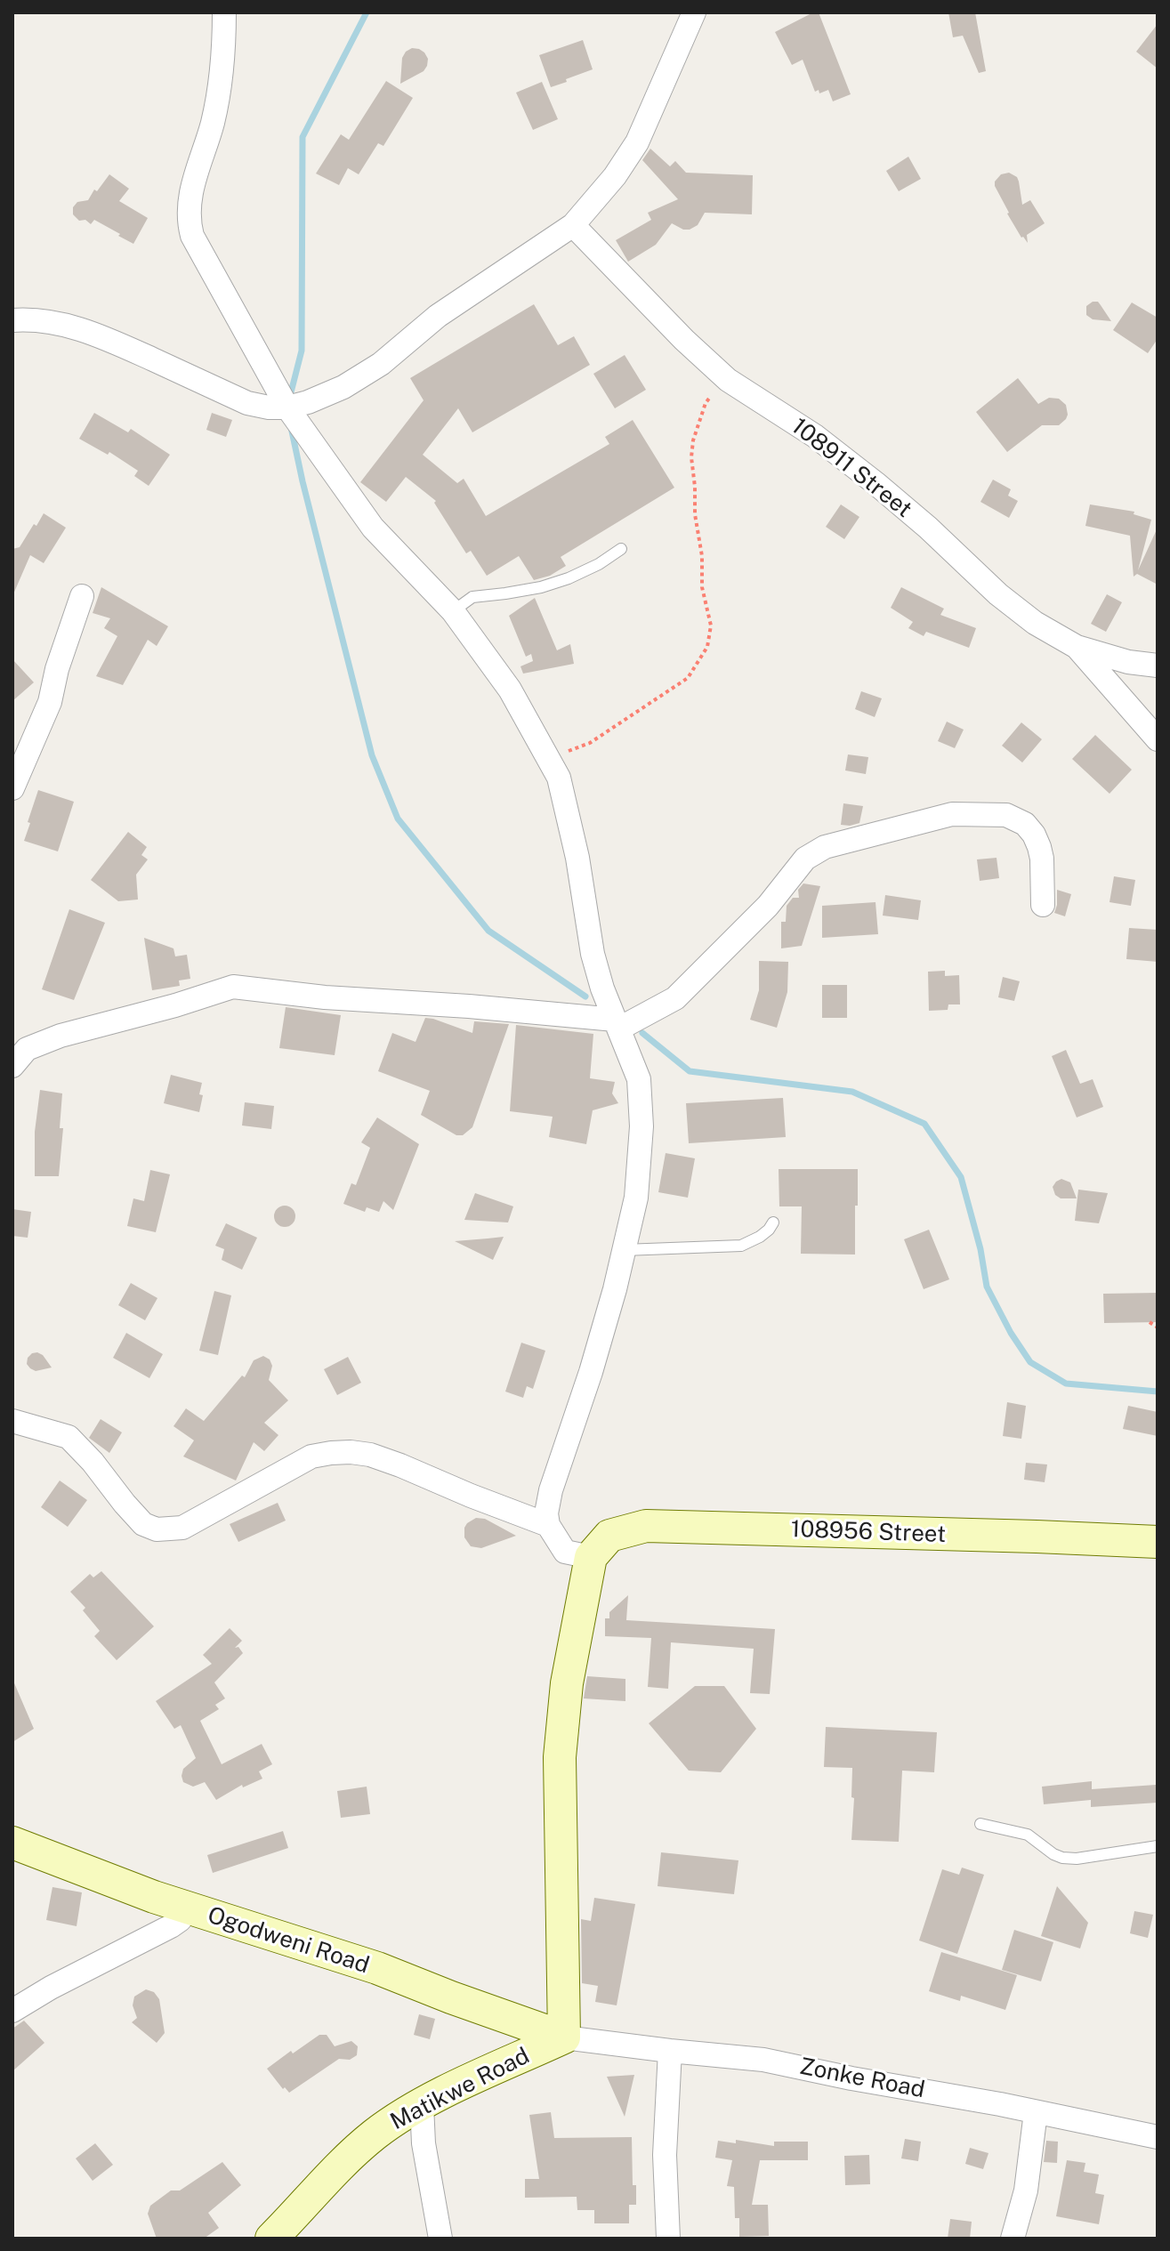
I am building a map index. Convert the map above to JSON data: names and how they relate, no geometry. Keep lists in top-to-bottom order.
{
  "streets": {
    "street": [
      "108911 Street",
      "108956 Street",
      "Ogodweni Road",
      "Zonke Road",
      "Matikwe Road"
    ]
  },
  "crossings": [
    ["Ogodweni Road", "Zonke Road"],
    ["Ogodweni Road", "Matikwe Road"],
    ["Zonke Road", "Matikwe Road"]
  ]
}
